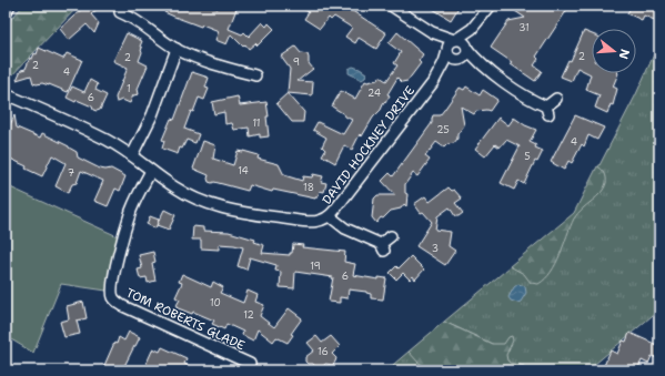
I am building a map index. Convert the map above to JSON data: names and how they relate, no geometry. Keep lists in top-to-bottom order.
{
  "streets": {
    "street": ["DAVID HOCKNEY DRIVE", "TOM ROBERTS GLADE"]
  },
  "crossings": [
    ["DAVID HOCKNEY DRIVE", "TOM ROBERTS GLADE"]
  ],
  "house_numbers": [
    "31",
    "2",
    "2",
    "9",
    "2",
    "4",
    "1",
    "24",
    "6",
    "11",
    "25",
    "4",
    "5",
    "14",
    "7",
    "18",
    "3",
    "19",
    "6",
    "10",
    "12",
    "16"
  ],
  "north": "right"
}
